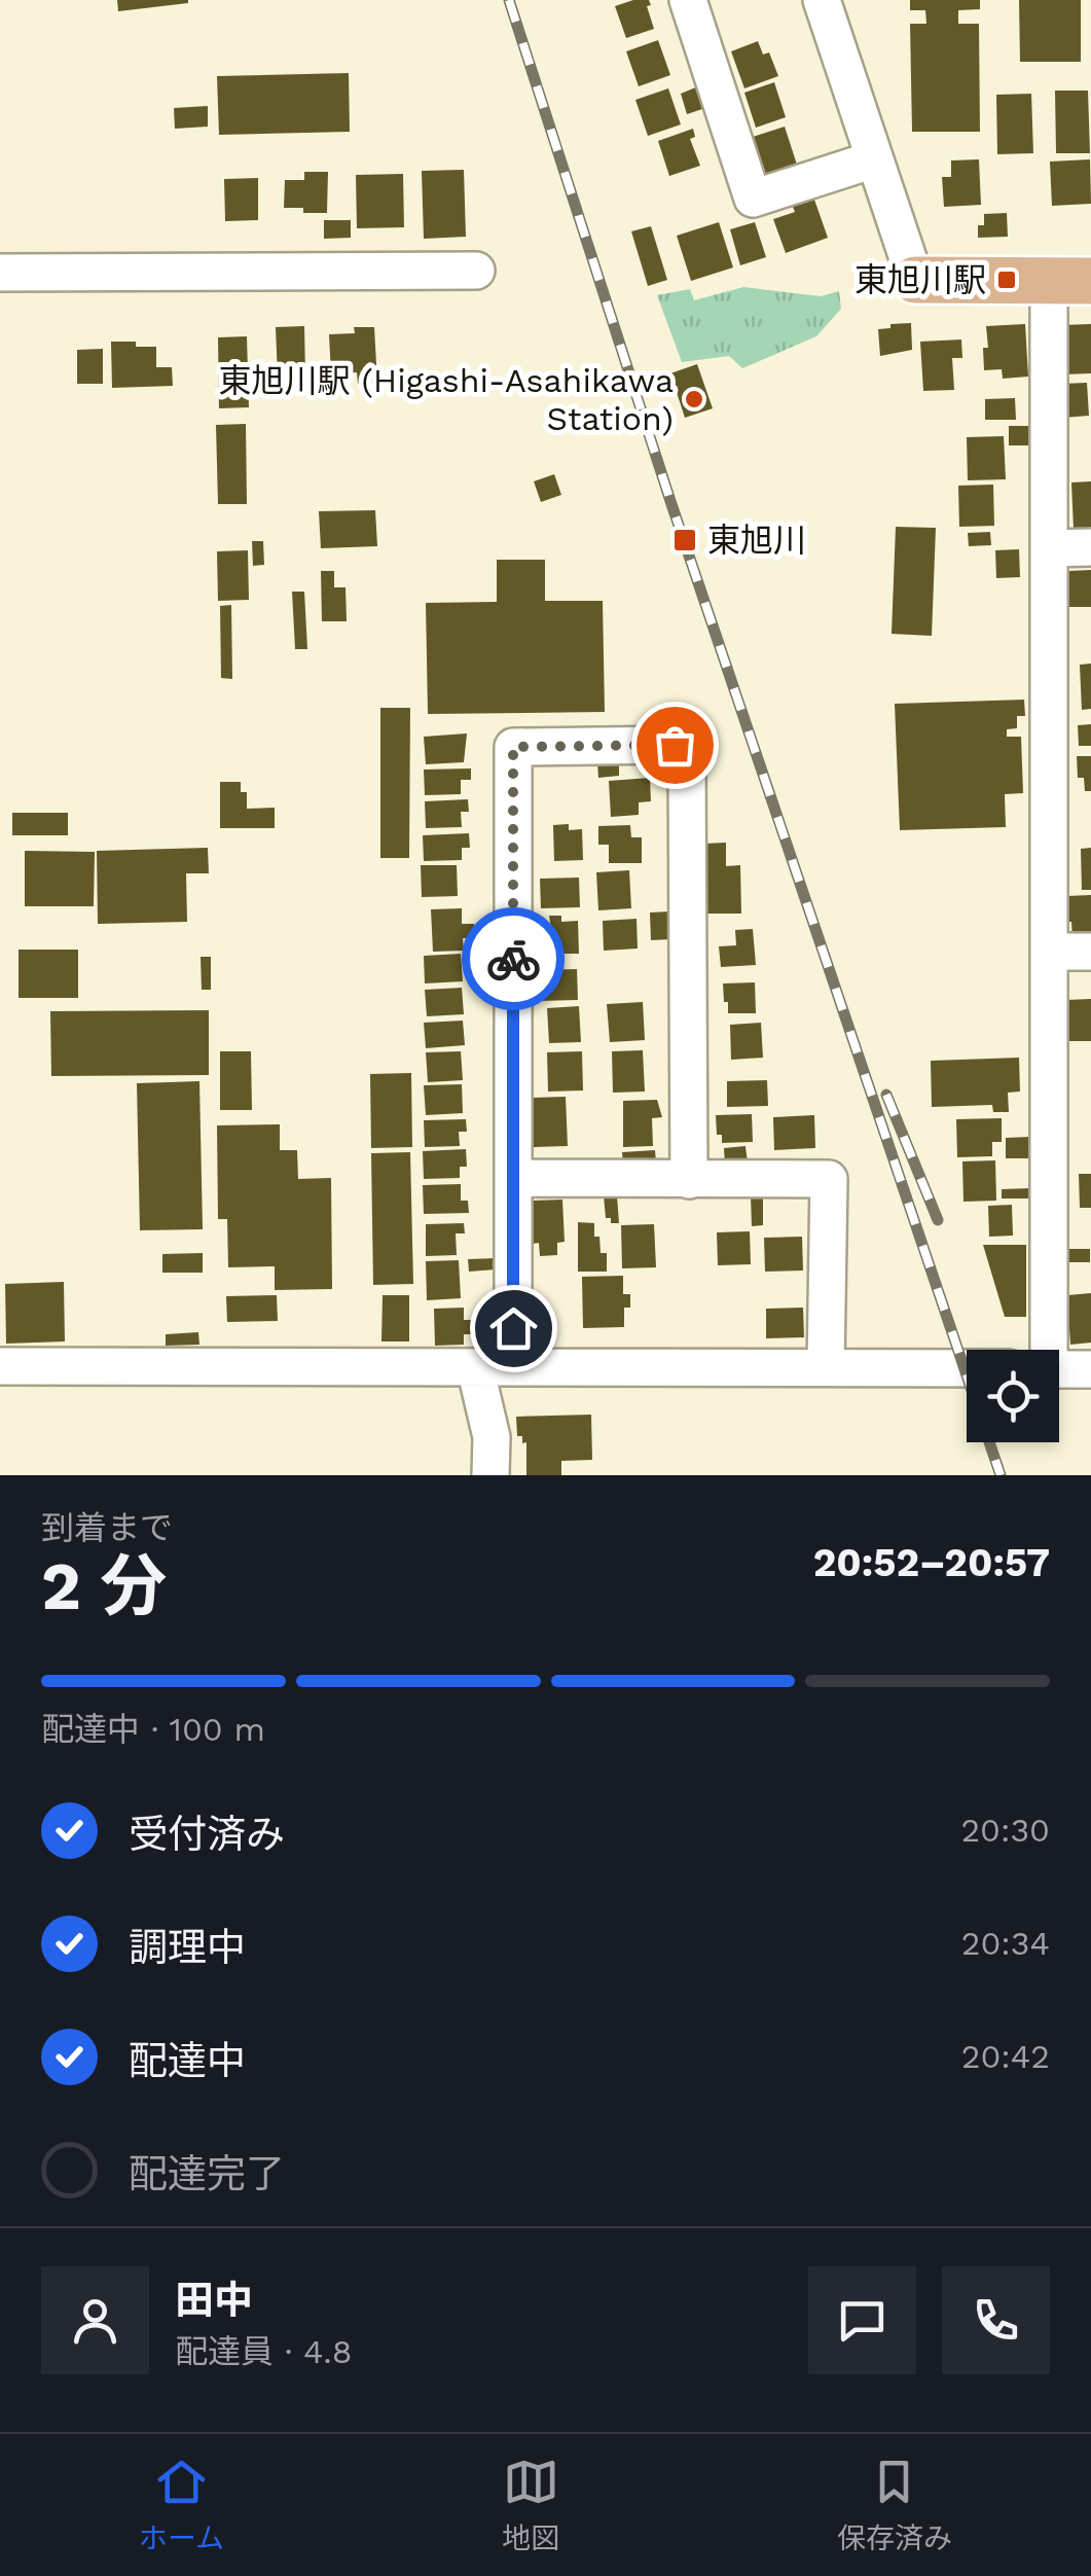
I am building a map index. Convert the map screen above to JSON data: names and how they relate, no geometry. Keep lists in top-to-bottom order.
{
  "places": {
    "transit": ["東旭川駅", "東旭川"],
    "other": ["東旭川駅 (Higashi-Asahikawa Station)"]
  },
  "page": {
    "heading": ["2 分", "到着まで", "20:52–20:57"],
    "panel": ["田中", "配達員 · 4.8"],
    "bar": "配達中 · 100 m",
    "list": [
      ["受付済み", "20:30"],
      ["調理中", "20:34"],
      ["配達中", "20:42"],
      "配達完了"
    ],
    "tabs": ["ホーム", "地図", "保存済み"]
  }
}
